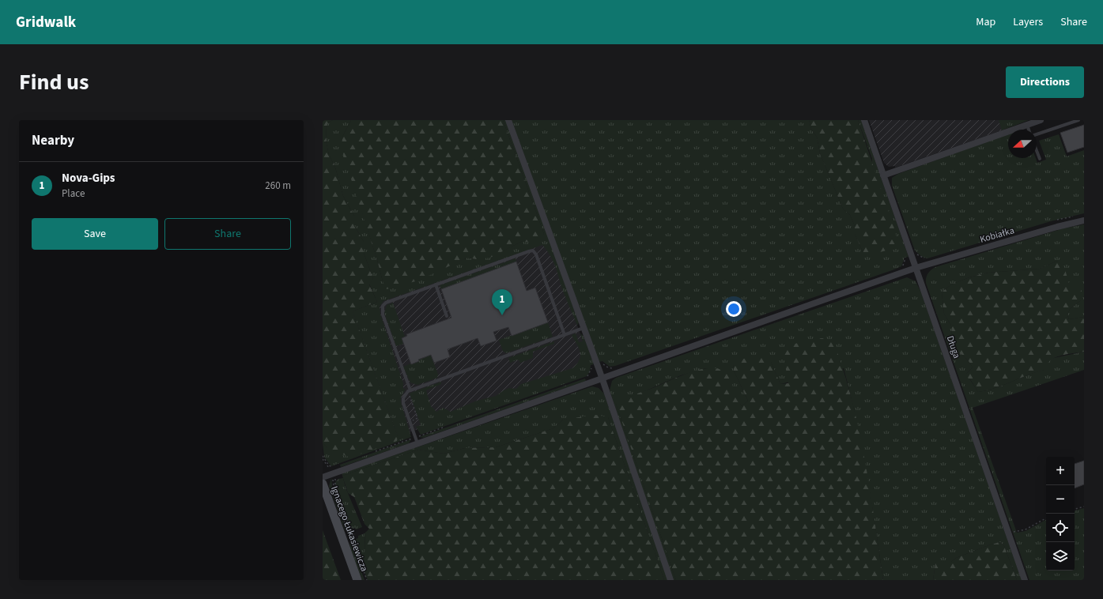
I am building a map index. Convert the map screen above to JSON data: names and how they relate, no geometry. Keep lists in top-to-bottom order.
{
  "streets": {
    "main road": ["Ignacego Łukasiewicza"],
    "street": ["Kobiałka", "Długa"]
  },
  "crossings": [
    ["Kobiałka", "Długa"]
  ],
  "north": "left",
  "page": {
    "header": "Gridwalk",
    "nav": ["Map", "Layers", "Share"],
    "title": "Find us",
    "buttons": [
      "Directions",
      ["Save", "Share"]
    ],
    "heading": "Nearby",
    "list": [
      {
        "mark": "1",
        "name": "Nova-Gips",
        "note": "Place",
        "value": "260 m"
      }
    ],
    "pins": "1",
    "map_buttons": ["+", "−"]
  }
}
